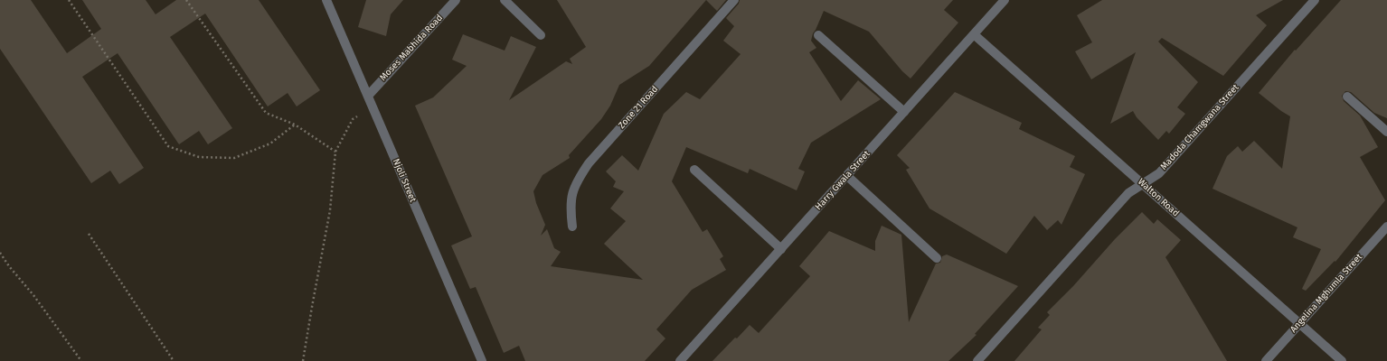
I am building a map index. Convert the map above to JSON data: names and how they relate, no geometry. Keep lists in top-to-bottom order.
{
  "streets": {
    "street": [
      "Moses Mabhida Road",
      "Zone 21 Road",
      "Madoda Chamgwana Street",
      "Njoli Street",
      "Harry Gwala Street",
      "Walton Road",
      "Angelina Mghumla Street"
    ]
  },
  "crossings": [
    ["Moses Mabhida Road", "Njoli Street"],
    ["Madoda Chamgwana Street", "Walton Road"],
    ["Harry Gwala Street", "Walton Road"],
    ["Walton Road", "Angelina Mghumla Street"]
  ]
}
